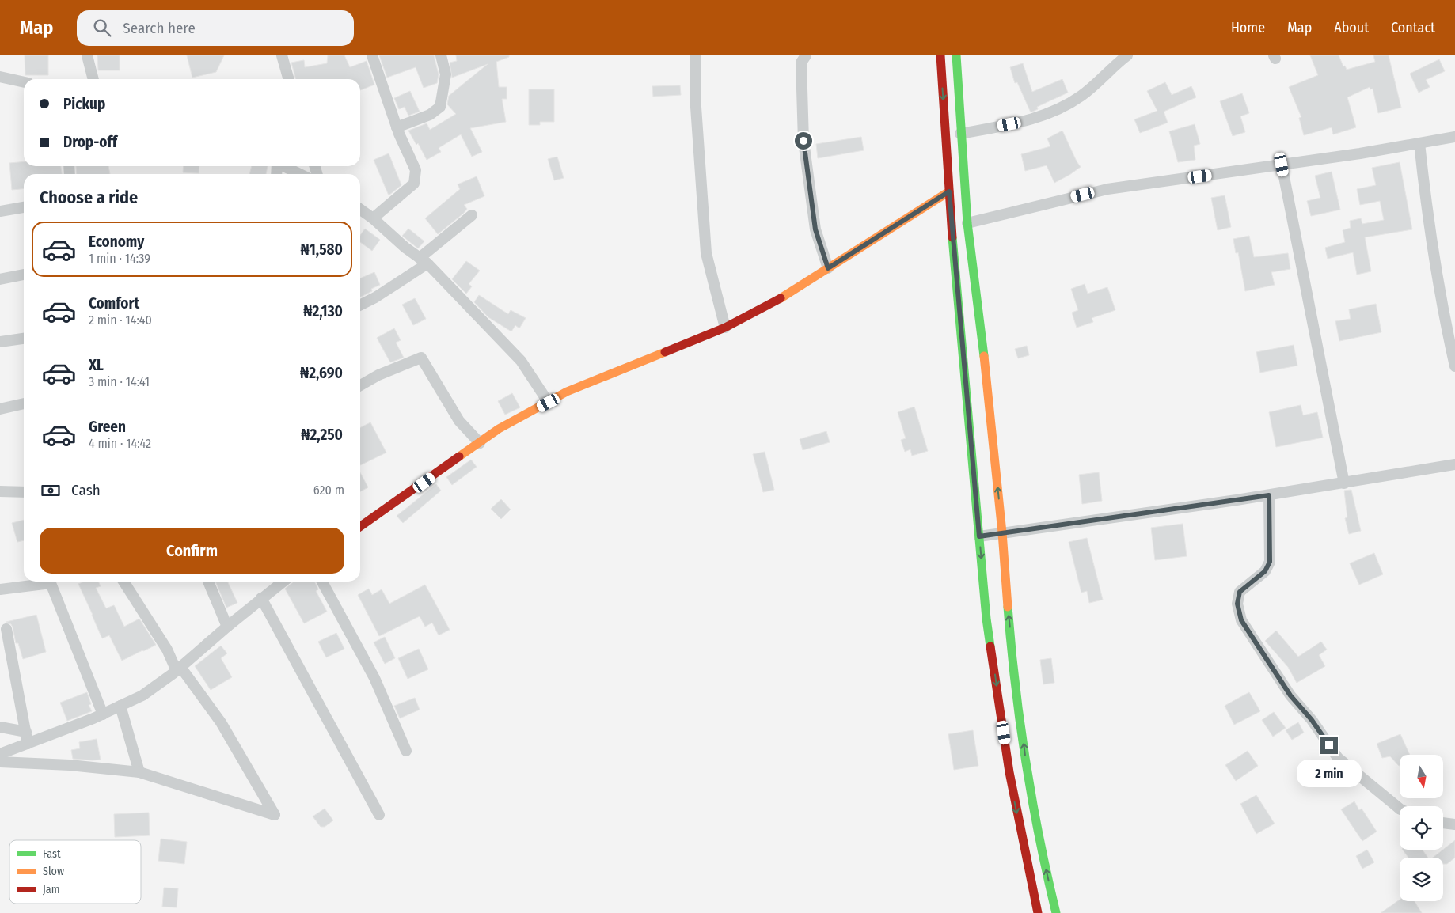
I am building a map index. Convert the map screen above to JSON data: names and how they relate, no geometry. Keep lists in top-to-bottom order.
{
  "legend": ["Fast", "Slow", "Jam"],
  "north": "bottom",
  "page": {
    "header": "Map",
    "search": "Search here",
    "nav": [
      "Home",
      "Map",
      "About",
      "Contact"
    ],
    "banner": ["Pickup", "Drop-off"],
    "heading": "Choose a ride",
    "list": [
      {
        "name": "Economy",
        "note": "1 min · 14:39",
        "value": "₦1,580"
      },
      {
        "name": "Comfort",
        "note": "2 min · 14:40",
        "value": "₦2,130"
      },
      {
        "name": "XL",
        "note": "3 min · 14:41",
        "value": "₦2,690"
      },
      {
        "name": "Green",
        "note": "4 min · 14:42",
        "value": "₦2,250"
      }
    ],
    "pay": ["Cash", "620 m"],
    "buttons": "Confirm",
    "bubble": "2 min"
  }
}
